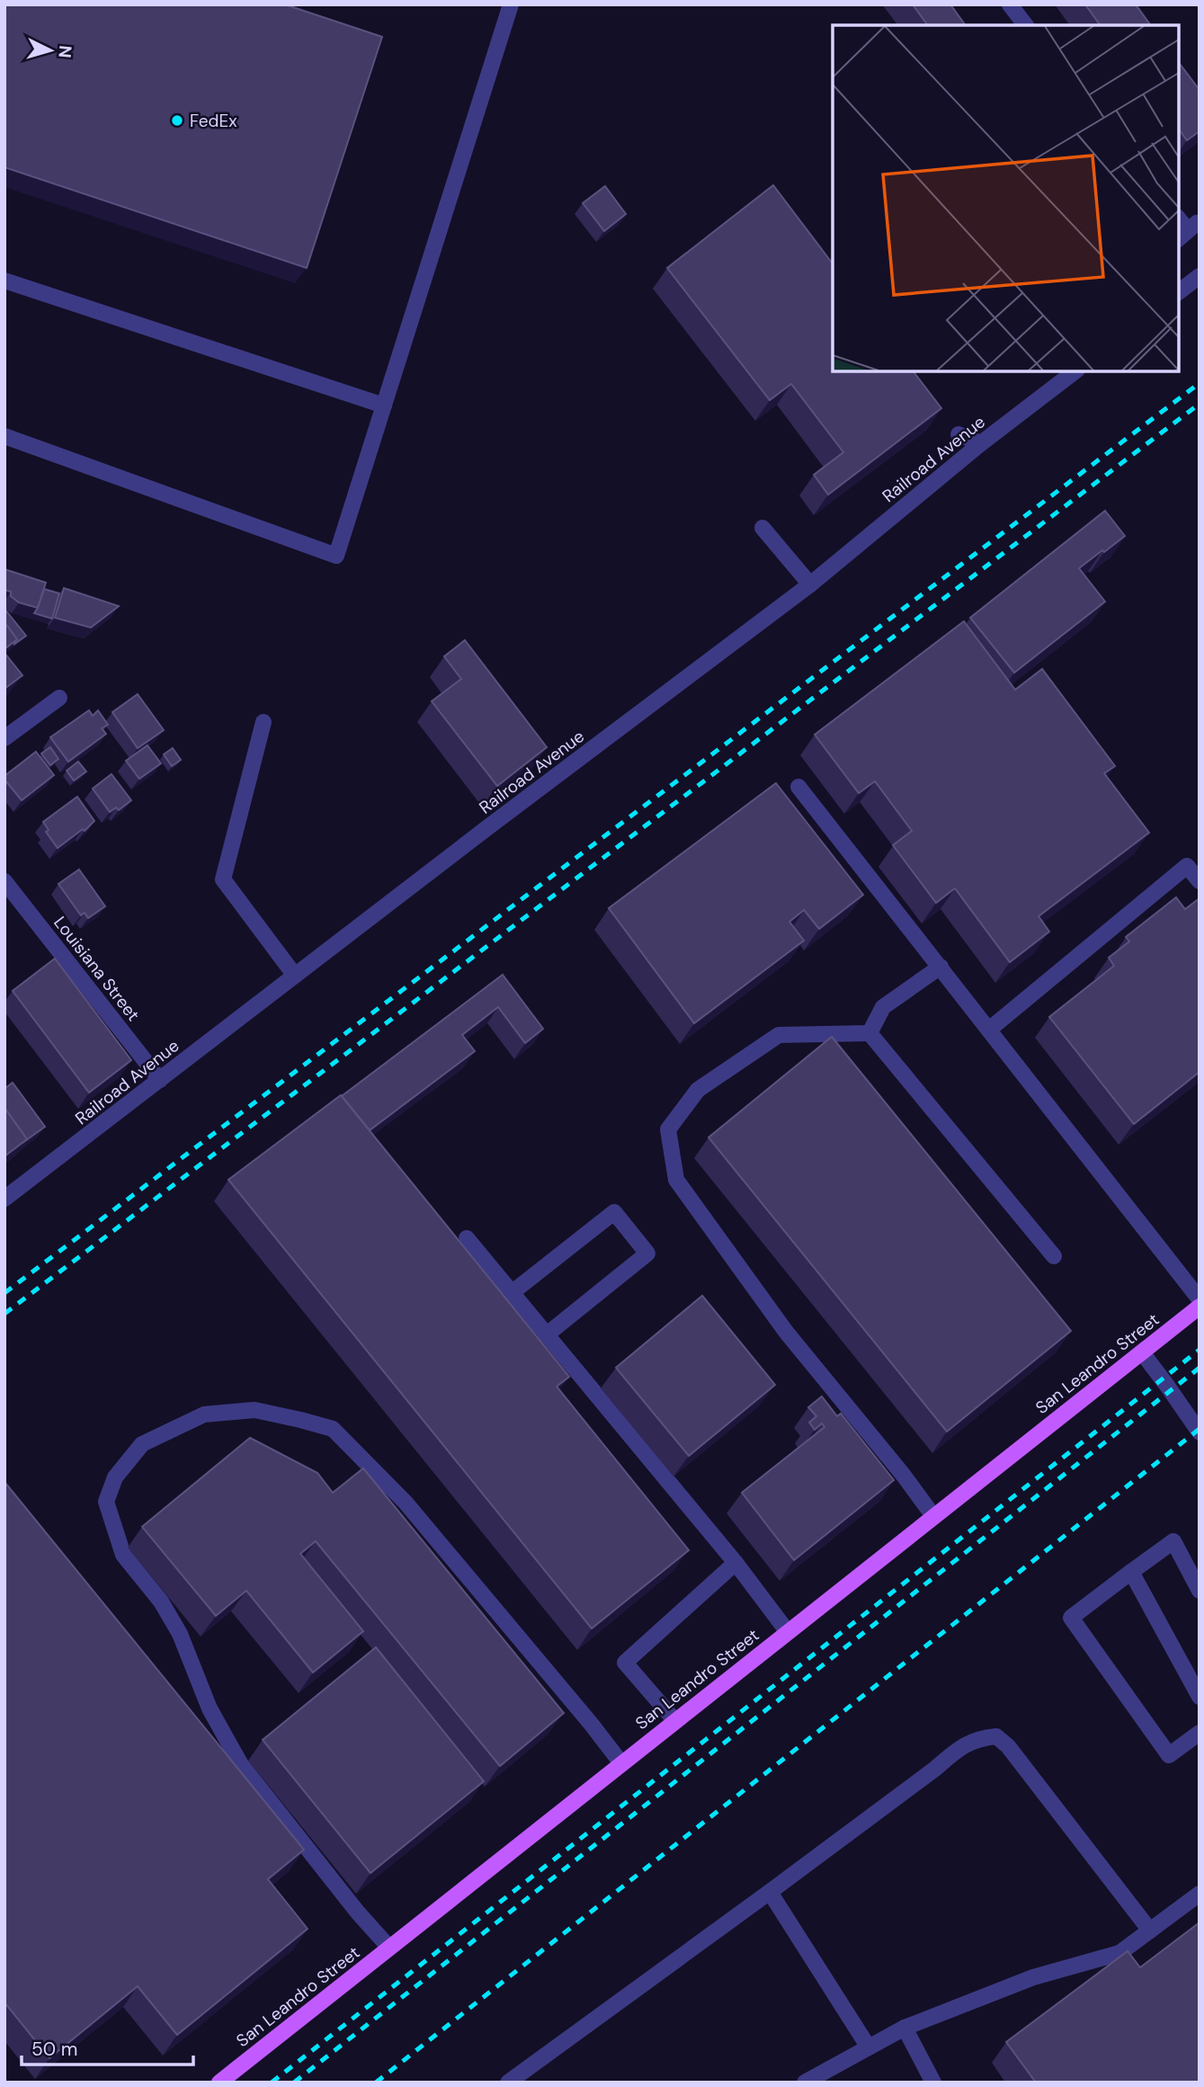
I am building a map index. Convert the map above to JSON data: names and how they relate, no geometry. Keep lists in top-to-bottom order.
{
  "streets": {
    "main road": ["San Leandro Street"],
    "street": ["Railroad Avenue", "Louisiana Street"]
  },
  "crossings": [
    ["Railroad Avenue", "Louisiana Street"]
  ],
  "places": ["FedEx"],
  "scale_bar": "50 m",
  "north": "right"
}
